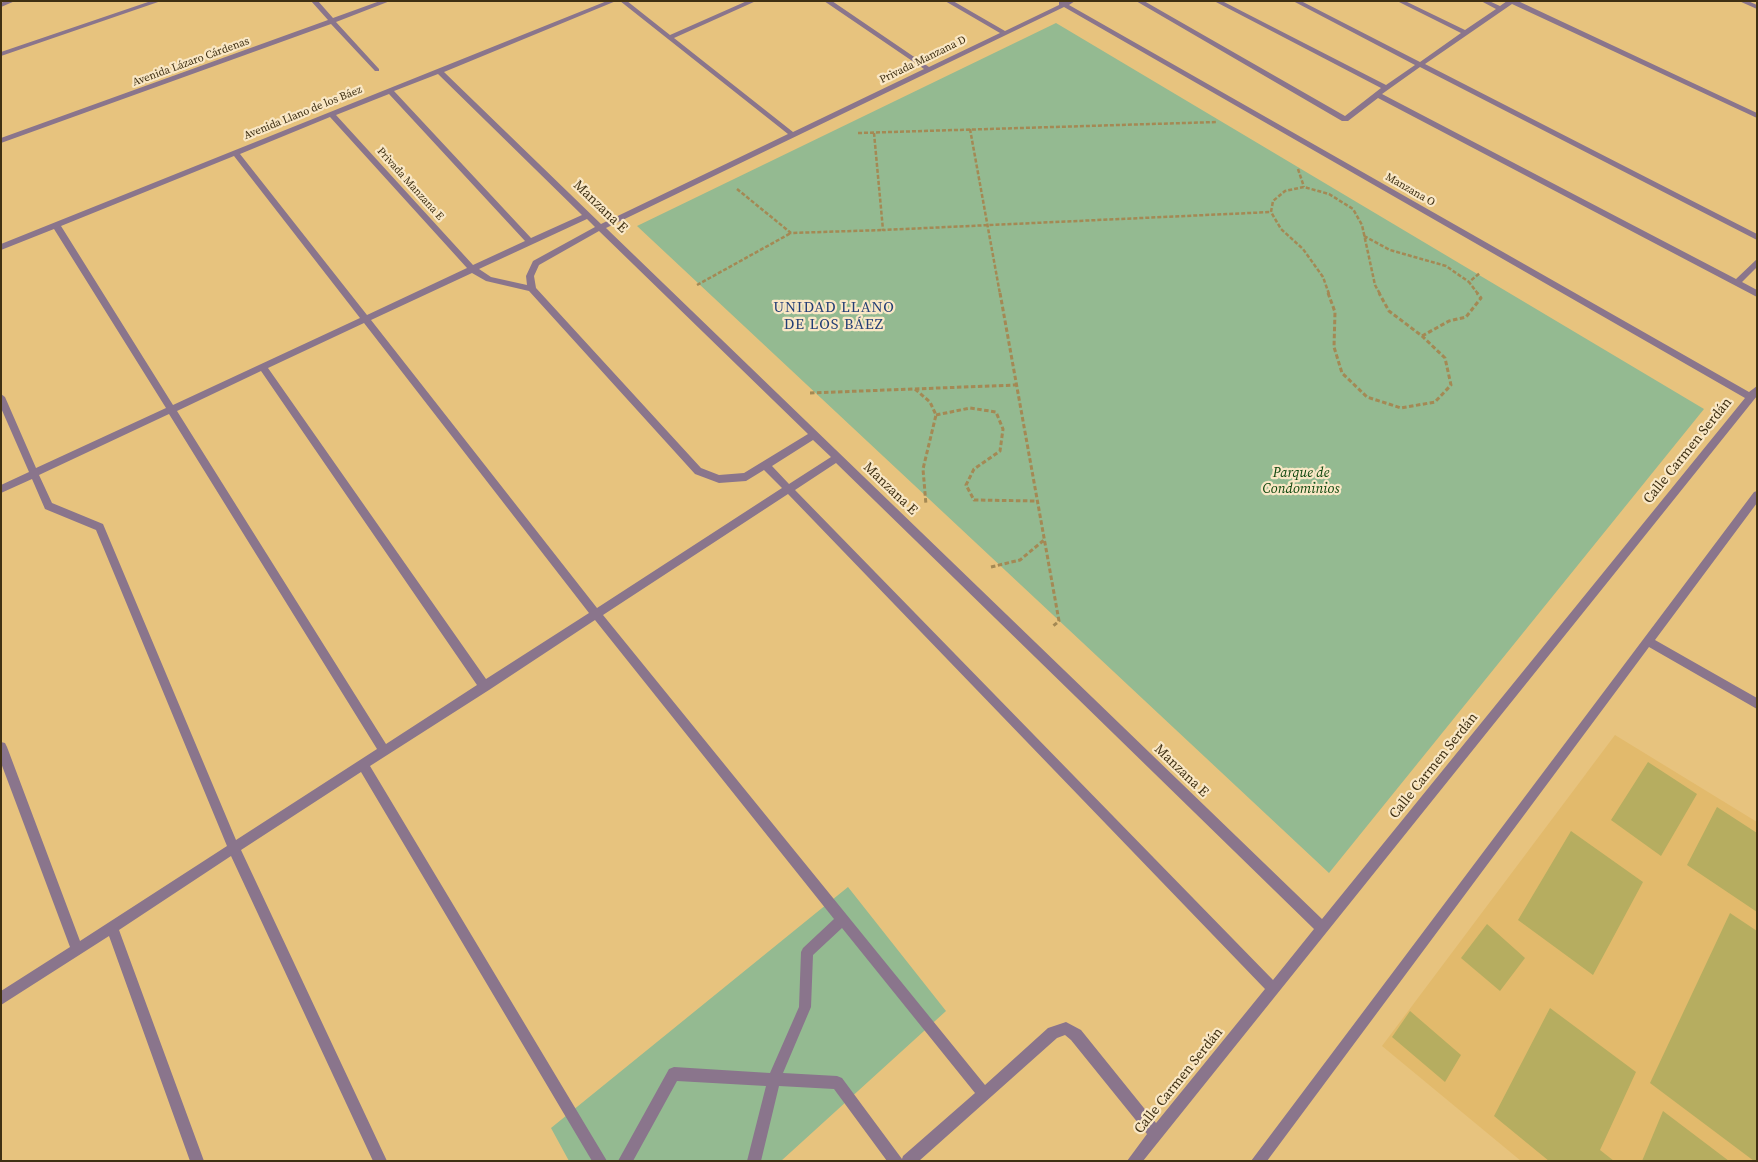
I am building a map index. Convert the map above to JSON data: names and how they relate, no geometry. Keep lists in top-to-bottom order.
{
  "streets": {
    "street": [
      "Privada Manzana D",
      "Avenida Lázaro Cárdenas",
      "Avenida Llano de los Báez",
      "Privada Manzana E",
      "Manzana O",
      "Manzana E",
      "Calle Carmen Serdán"
    ]
  },
  "crossings": [
    ["Privada Manzana D", "Manzana O"],
    ["Privada Manzana D", "Manzana E"],
    ["Avenida Llano de los Báez", "Privada Manzana E"],
    ["Avenida Llano de los Báez", "Manzana E"],
    ["Manzana O", "Calle Carmen Serdán"],
    ["Manzana E", "Calle Carmen Serdán"]
  ],
  "districts": ["UNIDAD LLANO DE LOS BÁEZ"],
  "parks": ["Parque de Condominios"]
}
